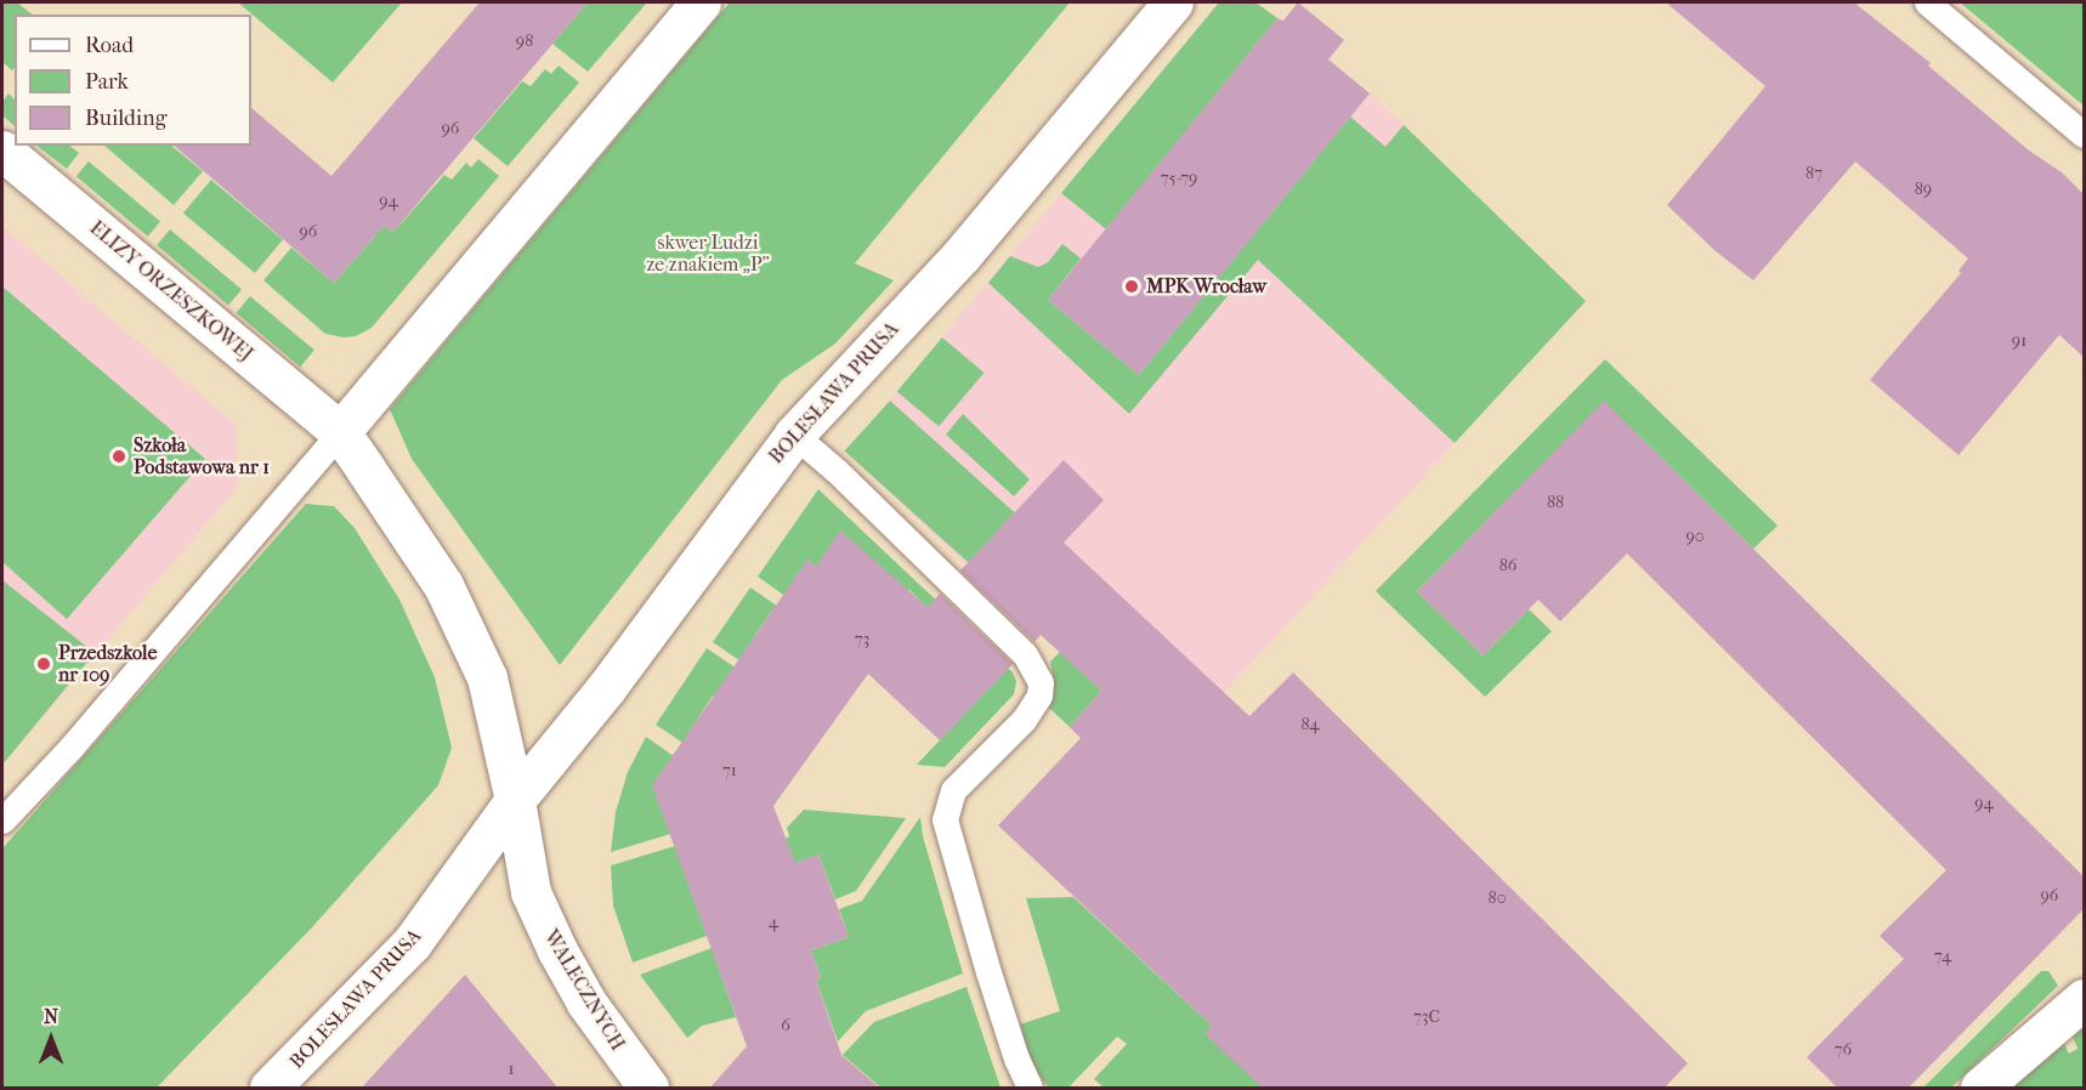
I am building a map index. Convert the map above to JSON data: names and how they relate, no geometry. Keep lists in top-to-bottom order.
{
  "streets": {
    "street": ["ELIZY ORZESZKOWEJ", "BOLESŁAWA PRUSA", "WALECZNYCH"]
  },
  "crossings": [
    ["BOLESŁAWA PRUSA", "WALECZNYCH"]
  ],
  "parks": ["skwer Ludzi ze znakiem „P”"],
  "places": ["MPK Wrocław", "Szkoła Podstawowa nr 1", "Przedszkole nr 109"],
  "house_numbers": [
    "98",
    "96",
    "87",
    "75-79",
    "89",
    "94",
    "96",
    "91",
    "88",
    "90",
    "86",
    "73",
    "84",
    "71",
    "94",
    "96",
    "80",
    "4",
    "74",
    "73C",
    "6",
    "76",
    "1"
  ],
  "legend": ["Road", "Park", "Building"],
  "north": "top"
}
